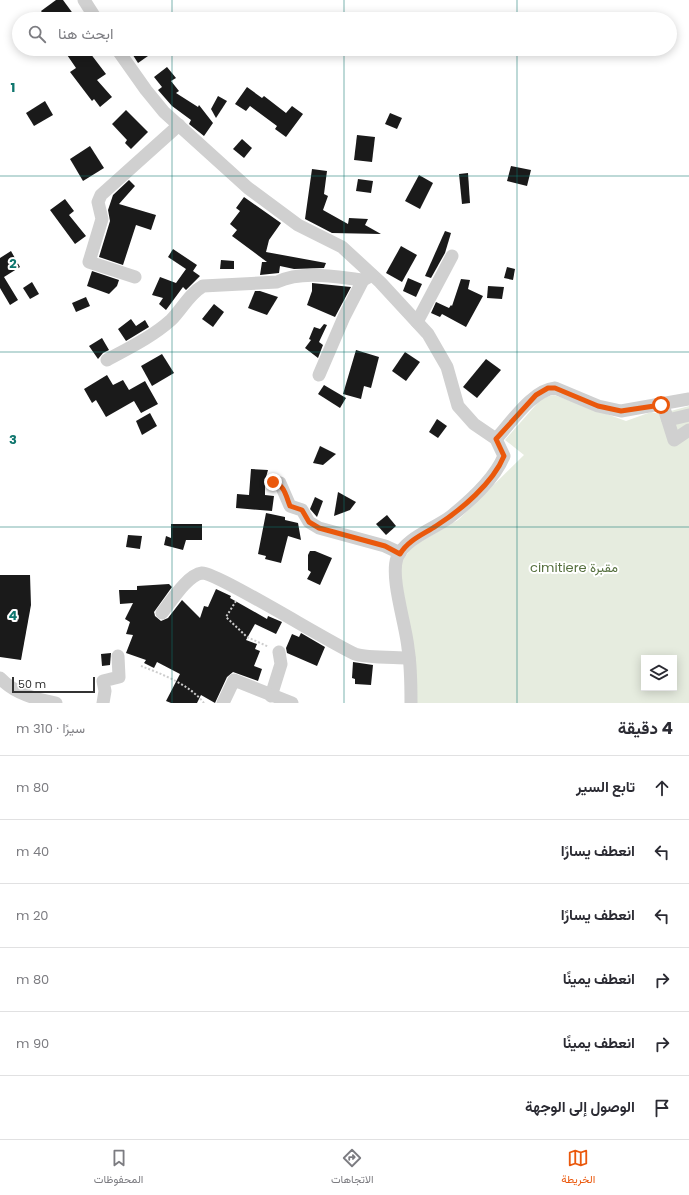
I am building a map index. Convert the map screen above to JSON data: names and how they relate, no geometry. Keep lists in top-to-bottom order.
{
  "parks": ["cimitiere مقبرة"],
  "scale_bar": "50 m",
  "page": {
    "search": "ابحث هنا",
    "scale": "50 m",
    "heading": ["4 دقيقة", "سيرًا · 310 m"],
    "list": [
      ["تابع السير", "80 m"],
      ["انعطف يسارًا", "40 m"],
      ["انعطف يسارًا", "20 m"],
      ["انعطف يمينًا", "80 m"],
      ["انعطف يمينًا", "90 m"],
      "الوصول إلى الوجهة"
    ],
    "nav": ["الخريطة", "الاتجاهات", "المحفوظات"]
  },
  "grid": {
    "rows": [
      "1",
      "2",
      "3",
      "4"
    ]
  }
}
